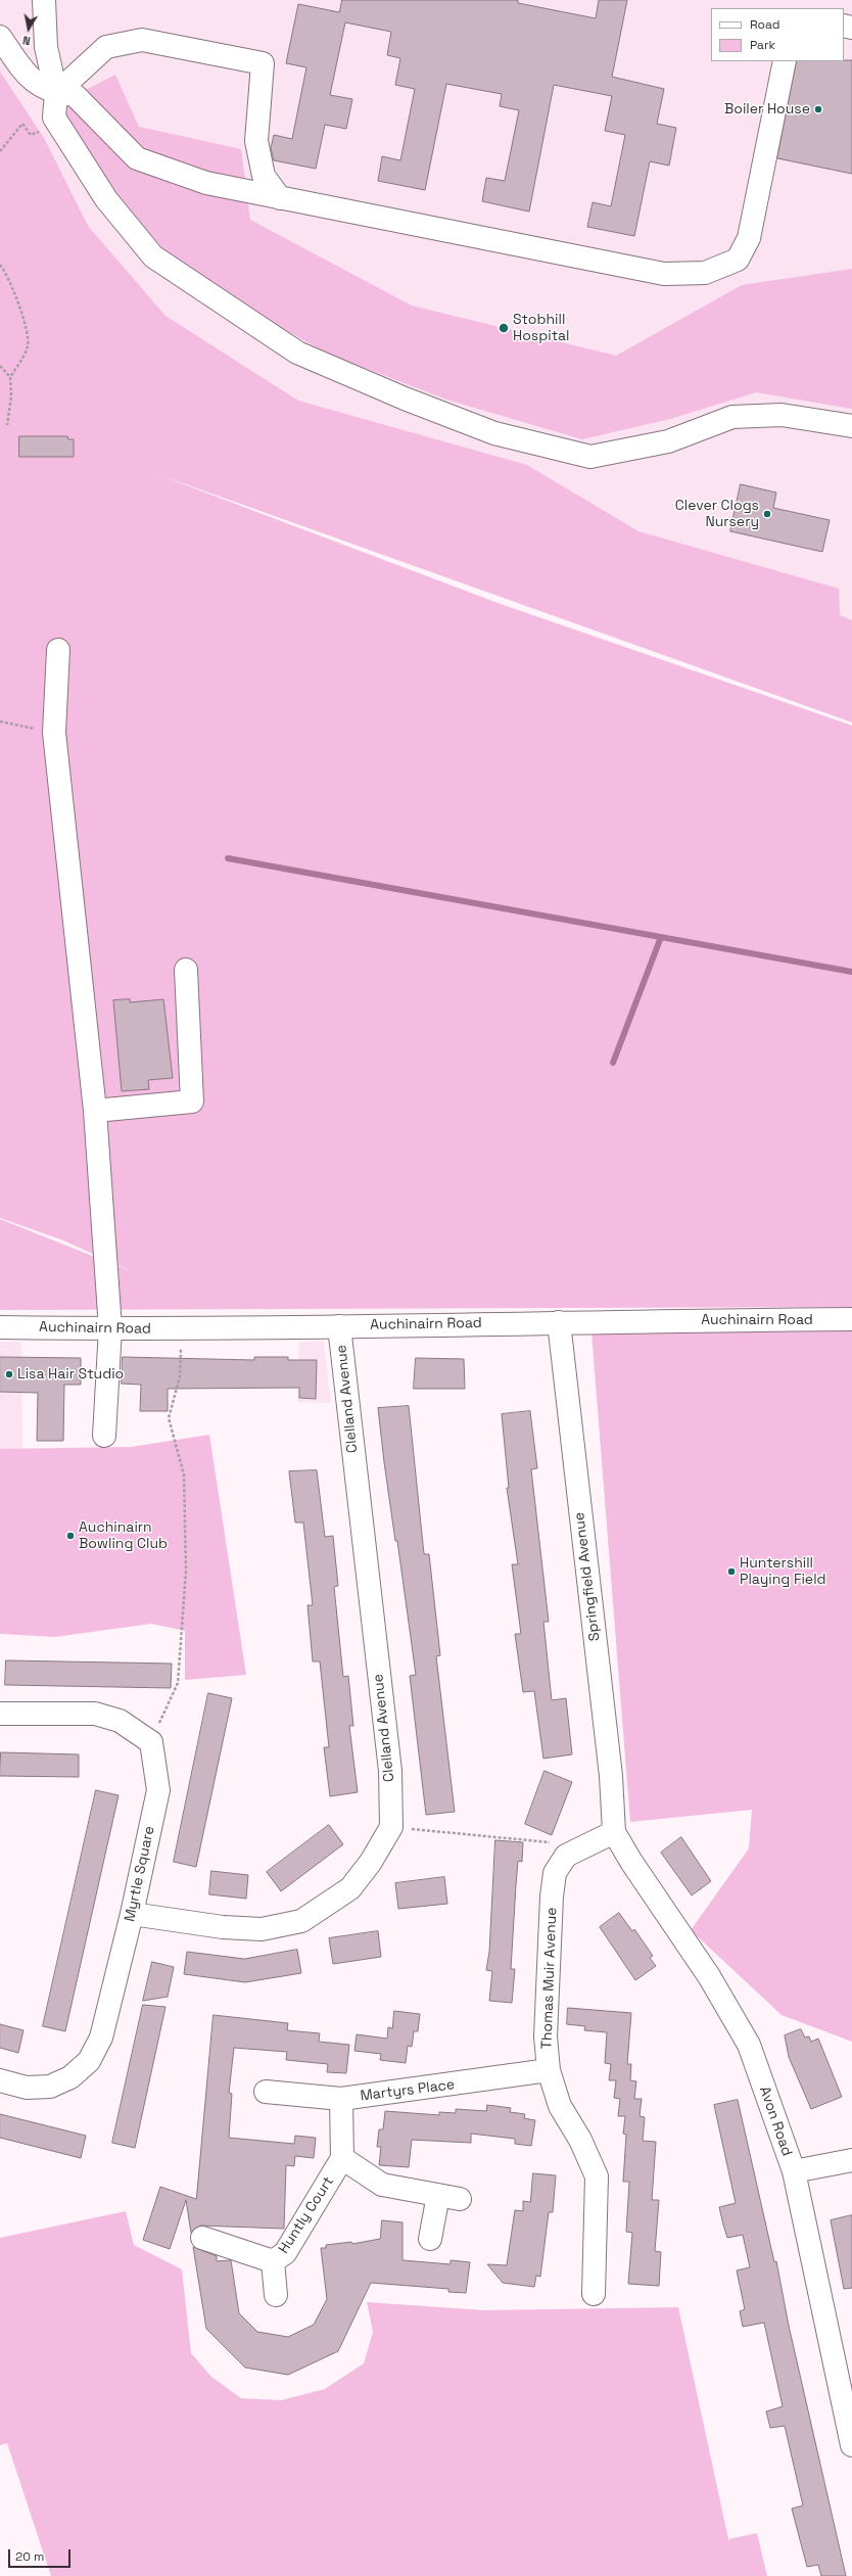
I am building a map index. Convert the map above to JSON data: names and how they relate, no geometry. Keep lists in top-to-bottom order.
{
  "streets": {
    "street": [
      "Auchinairn Road",
      "Clelland Avenue",
      "Springfield Avenue",
      "Myrtle Square",
      "Thomas Muir Avenue",
      "Martyrs Place",
      "Avon Road",
      "Huntly Court"
    ]
  },
  "crossings": [
    ["Auchinairn Road", "Clelland Avenue"],
    ["Auchinairn Road", "Springfield Avenue"],
    ["Springfield Avenue", "Thomas Muir Avenue"],
    ["Springfield Avenue", "Avon Road"],
    ["Thomas Muir Avenue", "Martyrs Place"],
    ["Thomas Muir Avenue", "Avon Road"]
  ],
  "places": [
    "Boiler House",
    "Stobhill Hospital",
    "Clever Clogs Nursery",
    "Lisa Hair Studio",
    "Auchinairn Bowling Club",
    "Huntershill Playing Field"
  ],
  "legend": ["Road", "Park"],
  "scale_bar": "20 m",
  "north": "bottom"
}
